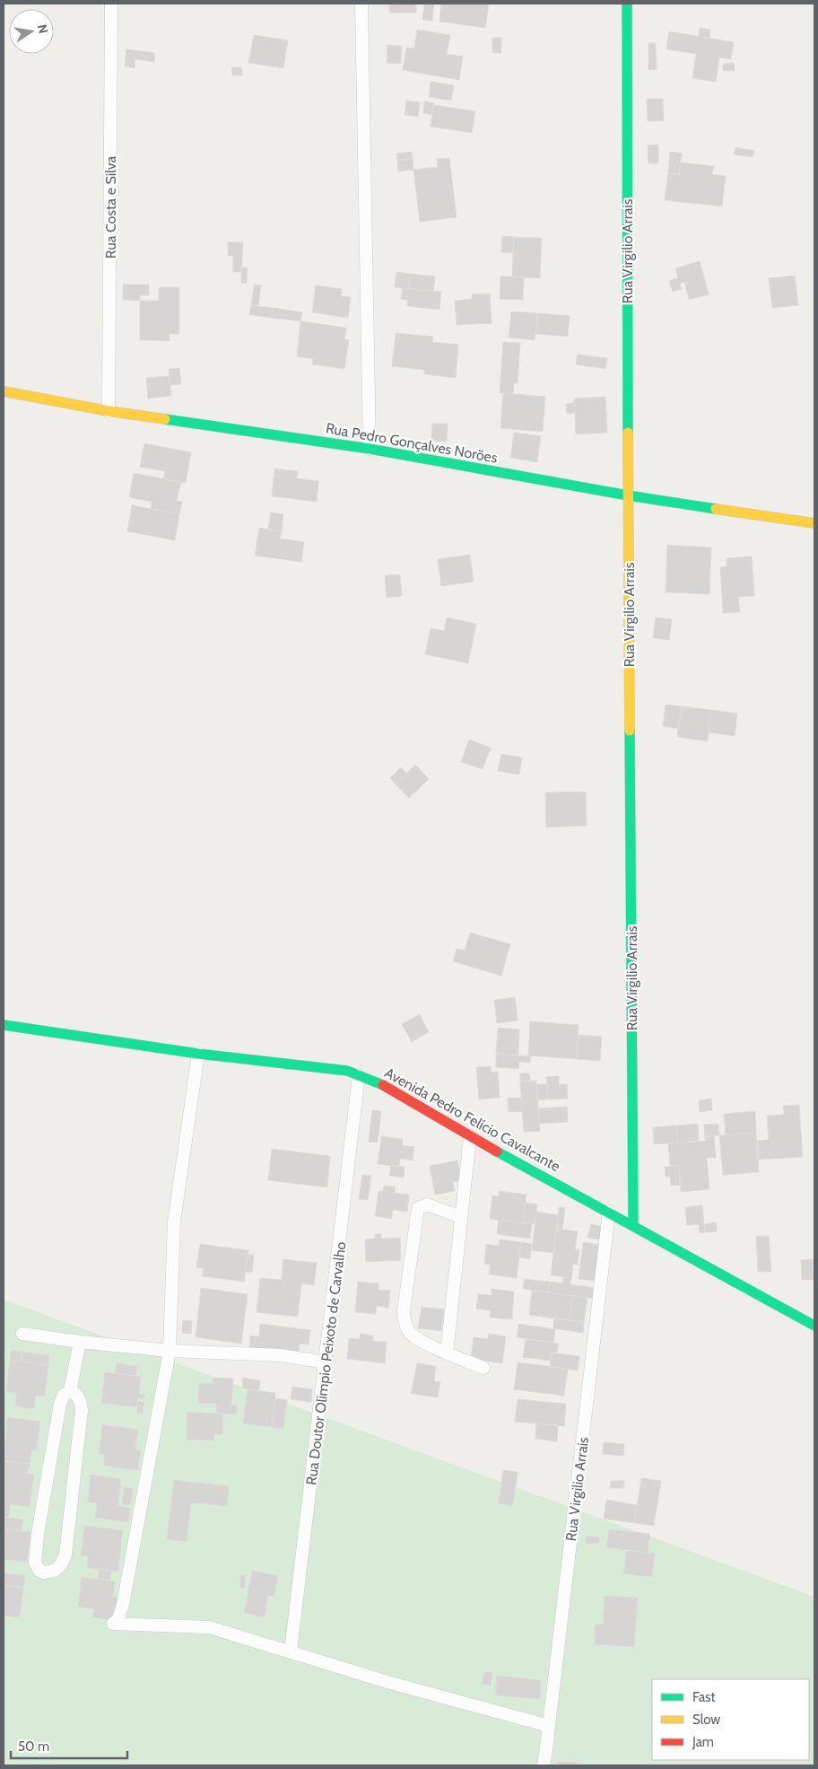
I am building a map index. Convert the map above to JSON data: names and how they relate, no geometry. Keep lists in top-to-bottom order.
{
  "streets": {
    "street": [
      "Rua Costa e Silva",
      "Rua Virgilio Arrais",
      "Rua Pedro Gonçalves Norões",
      "Avenida Pedro Felício Cavalcante",
      "Rua Doutor Olimpio Peixoto de Carvalho"
    ]
  },
  "crossings": [
    ["Rua Costa e Silva", "Rua Pedro Gonçalves Norões"],
    ["Rua Virgilio Arrais", "Rua Pedro Gonçalves Norões"],
    ["Rua Virgilio Arrais", "Avenida Pedro Felício Cavalcante"],
    ["Avenida Pedro Felício Cavalcante", "Rua Doutor Olimpio Peixoto de Carvalho"]
  ],
  "legend": ["Fast", "Slow", "Jam"],
  "scale_bar": "50 m",
  "north": "right"
}
